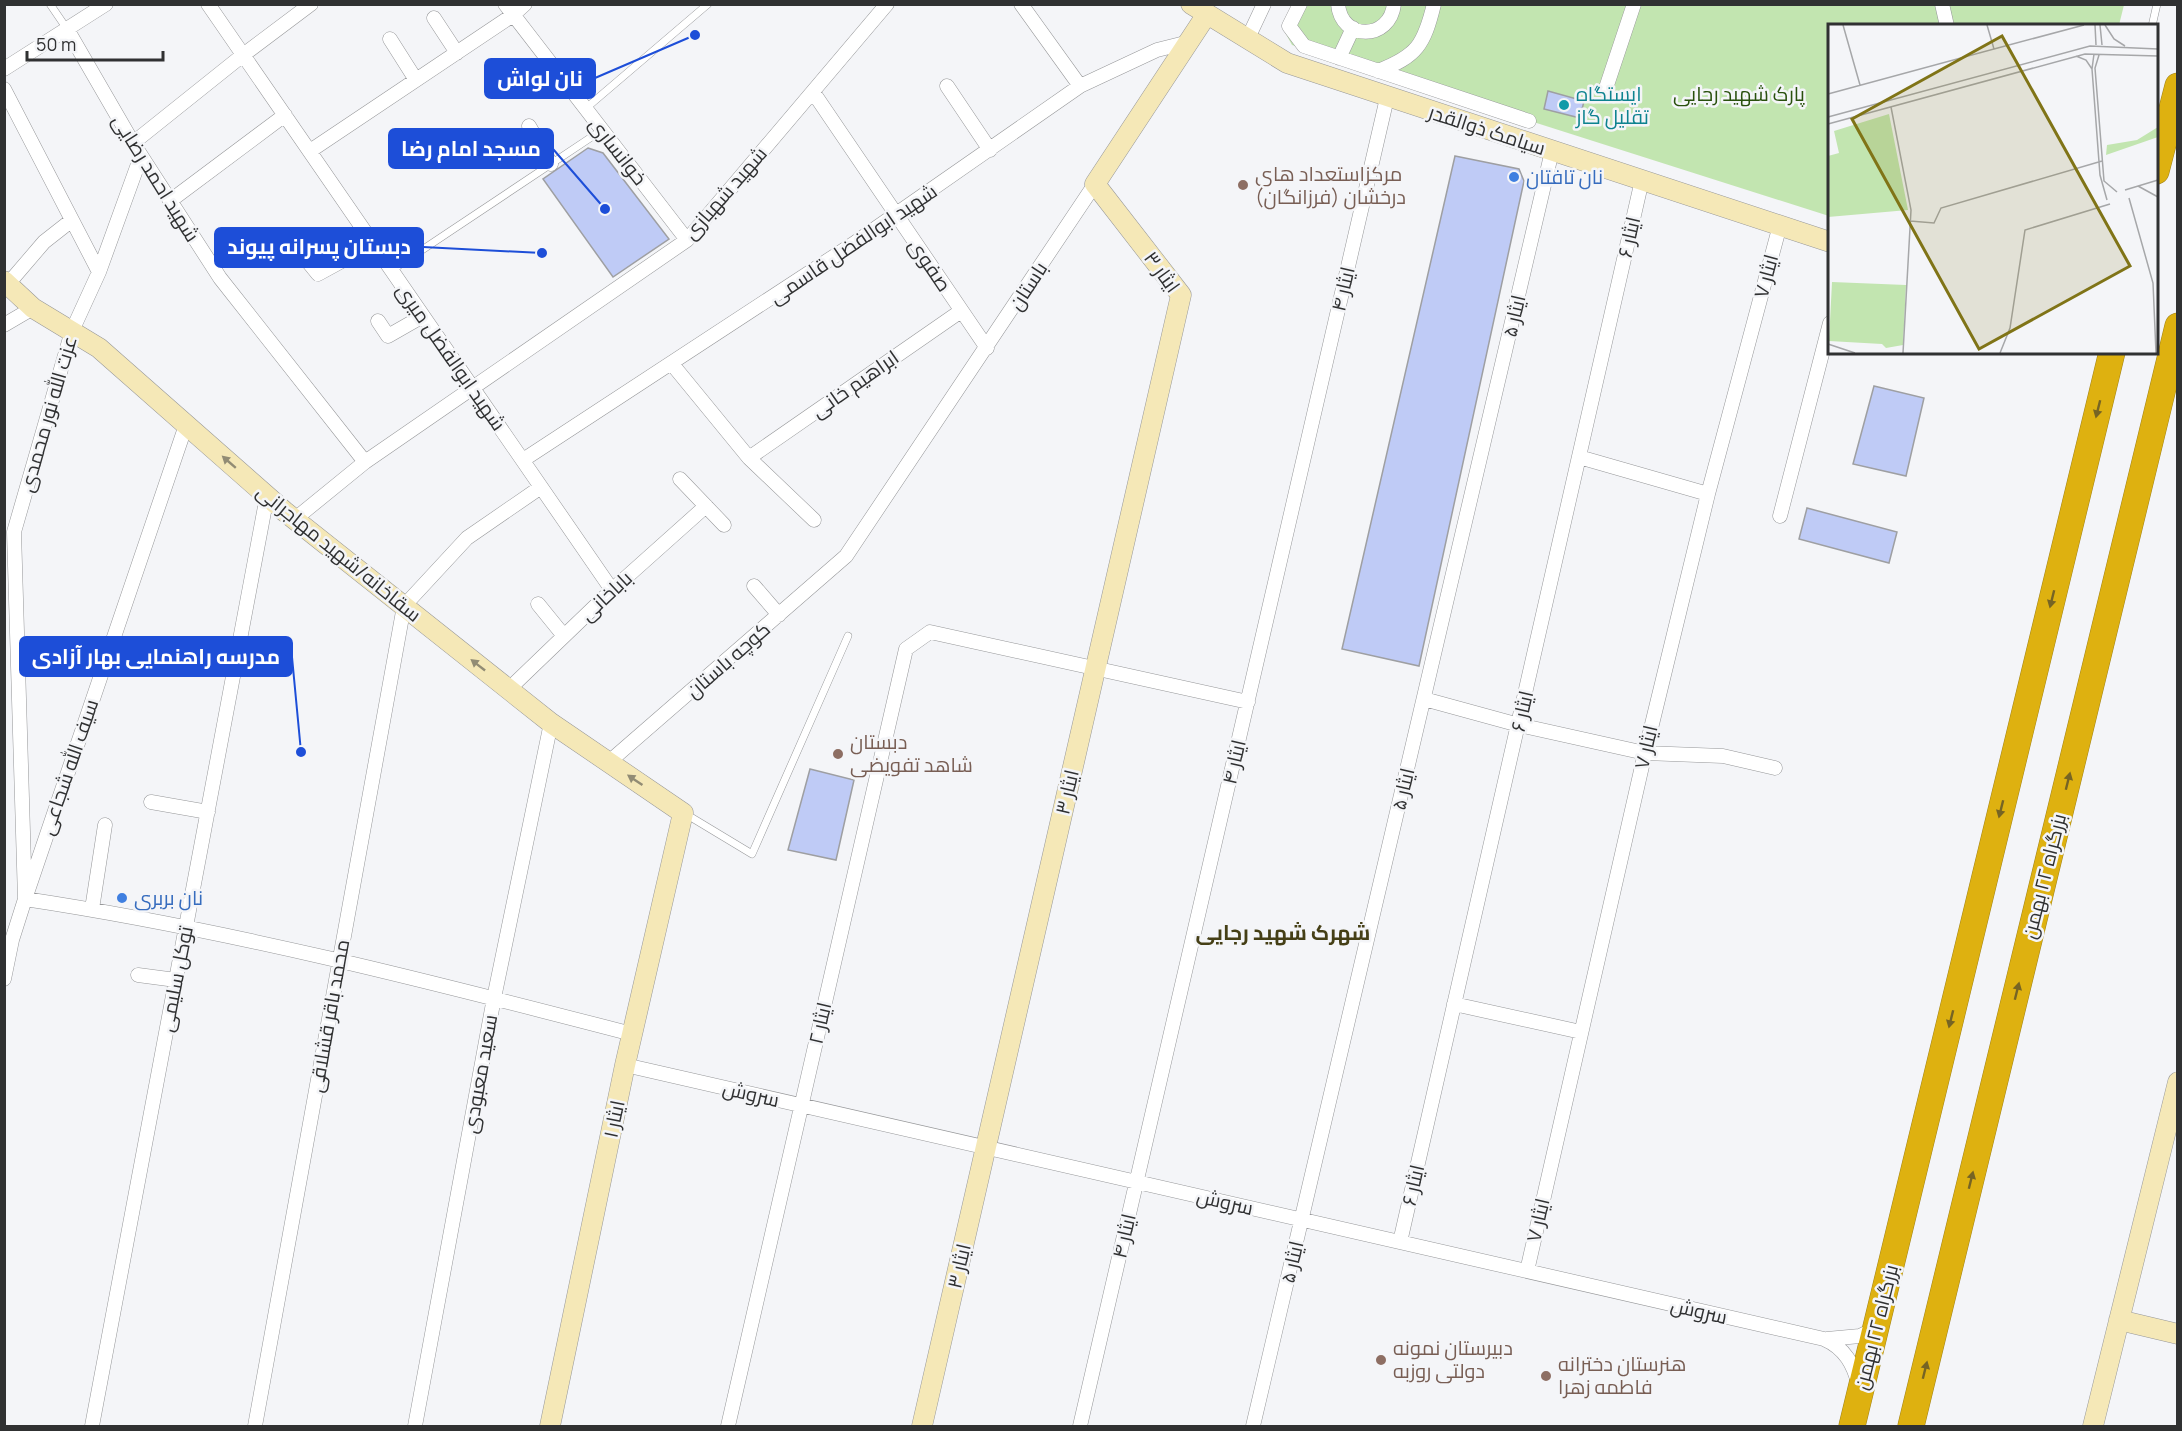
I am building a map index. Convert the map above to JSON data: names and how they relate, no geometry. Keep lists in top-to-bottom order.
{
  "streets": {
    "highway": ["بزرگراه ۲۲ بهمن"],
    "street": [
      "سیامک ذوالقدر",
      "خوانساری",
      "شهید احمد رضایی",
      "شهید شهبازی",
      "ایثار ۶",
      "شهید ابوالفضل قاسمی",
      "صفوی",
      "ایثار ۳",
      "ایثار ۷",
      "باستان",
      "ایثار ۴",
      "ایثار ۵",
      "شهید ابوالفضل میری",
      "ابراهیم خانی",
      "عزت الله نور محمدی",
      "سقاخانه/شهید مهاجرانی",
      "باباخانی",
      "کوچه باستان",
      "سیف الله شجاعی",
      "توکل سلیمی",
      "محمد باقر قشلاقی",
      "ایثار ۲",
      "سعید معبودی",
      "سروش",
      "ایثار ۱"
    ]
  },
  "crossings": [
    ["سیامک ذوالقدر", "ایثار ۶"],
    ["سیامک ذوالقدر", "ایثار ۷"],
    ["سیامک ذوالقدر", "باستان"],
    ["سیامک ذوالقدر", "ایثار ۴"],
    ["سیامک ذوالقدر", "ایثار ۵"],
    ["خوانساری", "شهید شهبازی"],
    ["شهید احمد رضایی", "شهید شهبازی"],
    ["شهید احمد رضایی", "عزت الله نور محمدی"],
    ["شهید شهبازی", "صفوی"],
    ["شهید شهبازی", "شهید ابوالفضل میری"],
    ["شهید شهبازی", "سقاخانه/شهید مهاجرانی"],
    ["ایثار ۶", "سروش"],
    ["شهید ابوالفضل قاسمی", "صفوی"],
    ["شهید ابوالفضل قاسمی", "باستان"],
    ["شهید ابوالفضل قاسمی", "شهید ابوالفضل میری"],
    ["صفوی", "باستان"],
    ["صفوی", "ابراهیم خانی"],
    ["ایثار ۳", "باستان"],
    ["ایثار ۳", "ایثار ۲"],
    ["ایثار ۳", "سروش"],
    ["ایثار ۷", "سروش"],
    ["باستان", "کوچه باستان"],
    ["ایثار ۴", "سروش"],
    ["ایثار ۵", "سروش"],
    ["شهید ابوالفضل میری", "باباخانی"],
    ["عزت الله نور محمدی", "سقاخانه/شهید مهاجرانی"],
    ["عزت الله نور محمدی", "سیف الله شجاعی"],
    ["سقاخانه/شهید مهاجرانی", "باباخانی"],
    ["سقاخانه/شهید مهاجرانی", "کوچه باستان"],
    ["سقاخانه/شهید مهاجرانی", "سیف الله شجاعی"],
    ["سقاخانه/شهید مهاجرانی", "توکل سلیمی"],
    ["سقاخانه/شهید مهاجرانی", "محمد باقر قشلاقی"],
    ["سقاخانه/شهید مهاجرانی", "سعید معبودی"],
    ["سقاخانه/شهید مهاجرانی", "ایثار ۱"],
    ["ایثار ۲", "سروش"],
    ["سروش", "ایثار ۱"]
  ],
  "one_way": ["سقاخانه/شهید مهاجرانی"],
  "districts": ["شهرک شهید رجایی"],
  "parks": ["پارک شهید رجایی"],
  "places": [
    "نان لواش",
    "ایستگاه تقلیل گاز",
    "نان تافتان",
    "مرکزاستعداد های درخشان (فرزانگان)",
    "مسجد امام رضا",
    "دبستان پسرانه پیوند",
    "مدرسه راهنمایی بهار آزادی",
    "دبستان شاهد تفویضی",
    "نان بربری",
    "دبیرستان نمونه دولتی روزبه",
    "هنرستان دخترانه فاطمه زهرا"
  ],
  "scale_bar": "50 m"
}
